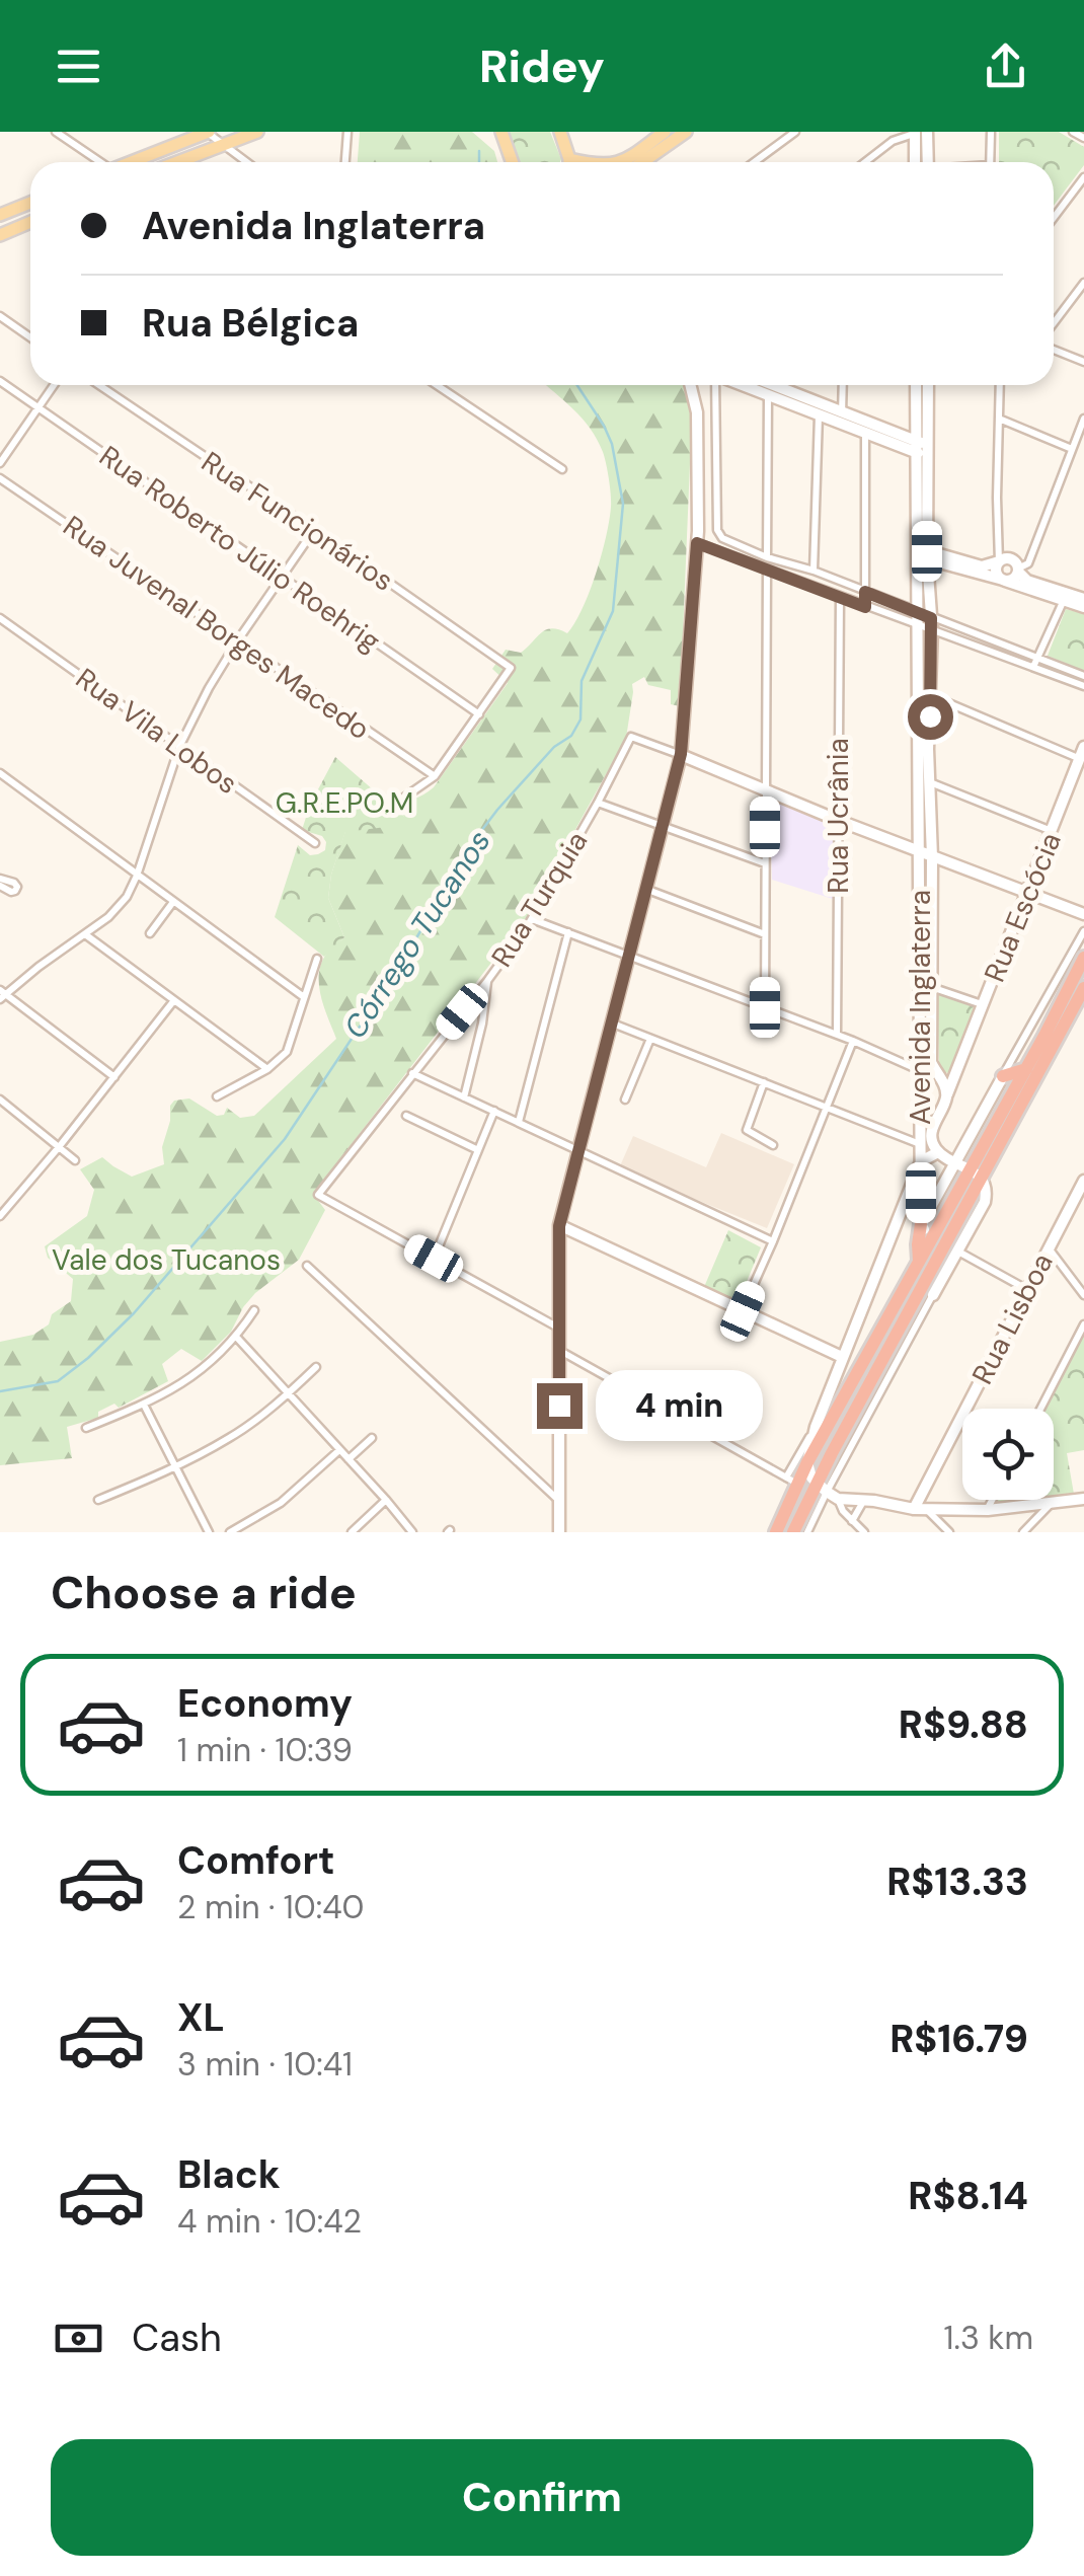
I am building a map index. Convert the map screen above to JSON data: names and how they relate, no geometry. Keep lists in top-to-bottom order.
{
  "streets": {
    "street": [
      "Rua Funcionários",
      "Rua Roberto Júlio Roehrig",
      "Rua Juvenal Borges Macedo",
      "Rua Vila Lobos",
      "Rua Ucrânia",
      "Rua Turquia",
      "Rua Escócia",
      "Avenida Inglaterra",
      "Rua Lisboa"
    ]
  },
  "crossings": [
    ["Rua Funcionários", "Rua Roberto Júlio Roehrig"],
    ["Rua Escócia", "Avenida Inglaterra"]
  ],
  "water": ["Córrego Tucanos"],
  "parks": ["G.R.E.PO.M", "Vale dos Tucanos"],
  "page": {
    "header": "Ridey",
    "banner": ["Avenida Inglaterra", "Rua Bélgica"],
    "bubble": "4 min",
    "heading": "Choose a ride",
    "list": [
      {
        "name": "Economy",
        "note": "1 min · 10:39",
        "value": "R$9.88"
      },
      {
        "name": "Comfort",
        "note": "2 min · 10:40",
        "value": "R$13.33"
      },
      {
        "name": "XL",
        "note": "3 min · 10:41",
        "value": "R$16.79"
      },
      {
        "name": "Black",
        "note": "4 min · 10:42",
        "value": "R$8.14"
      }
    ],
    "pay": ["Cash", "1.3 km"],
    "buttons": "Confirm"
  }
}
